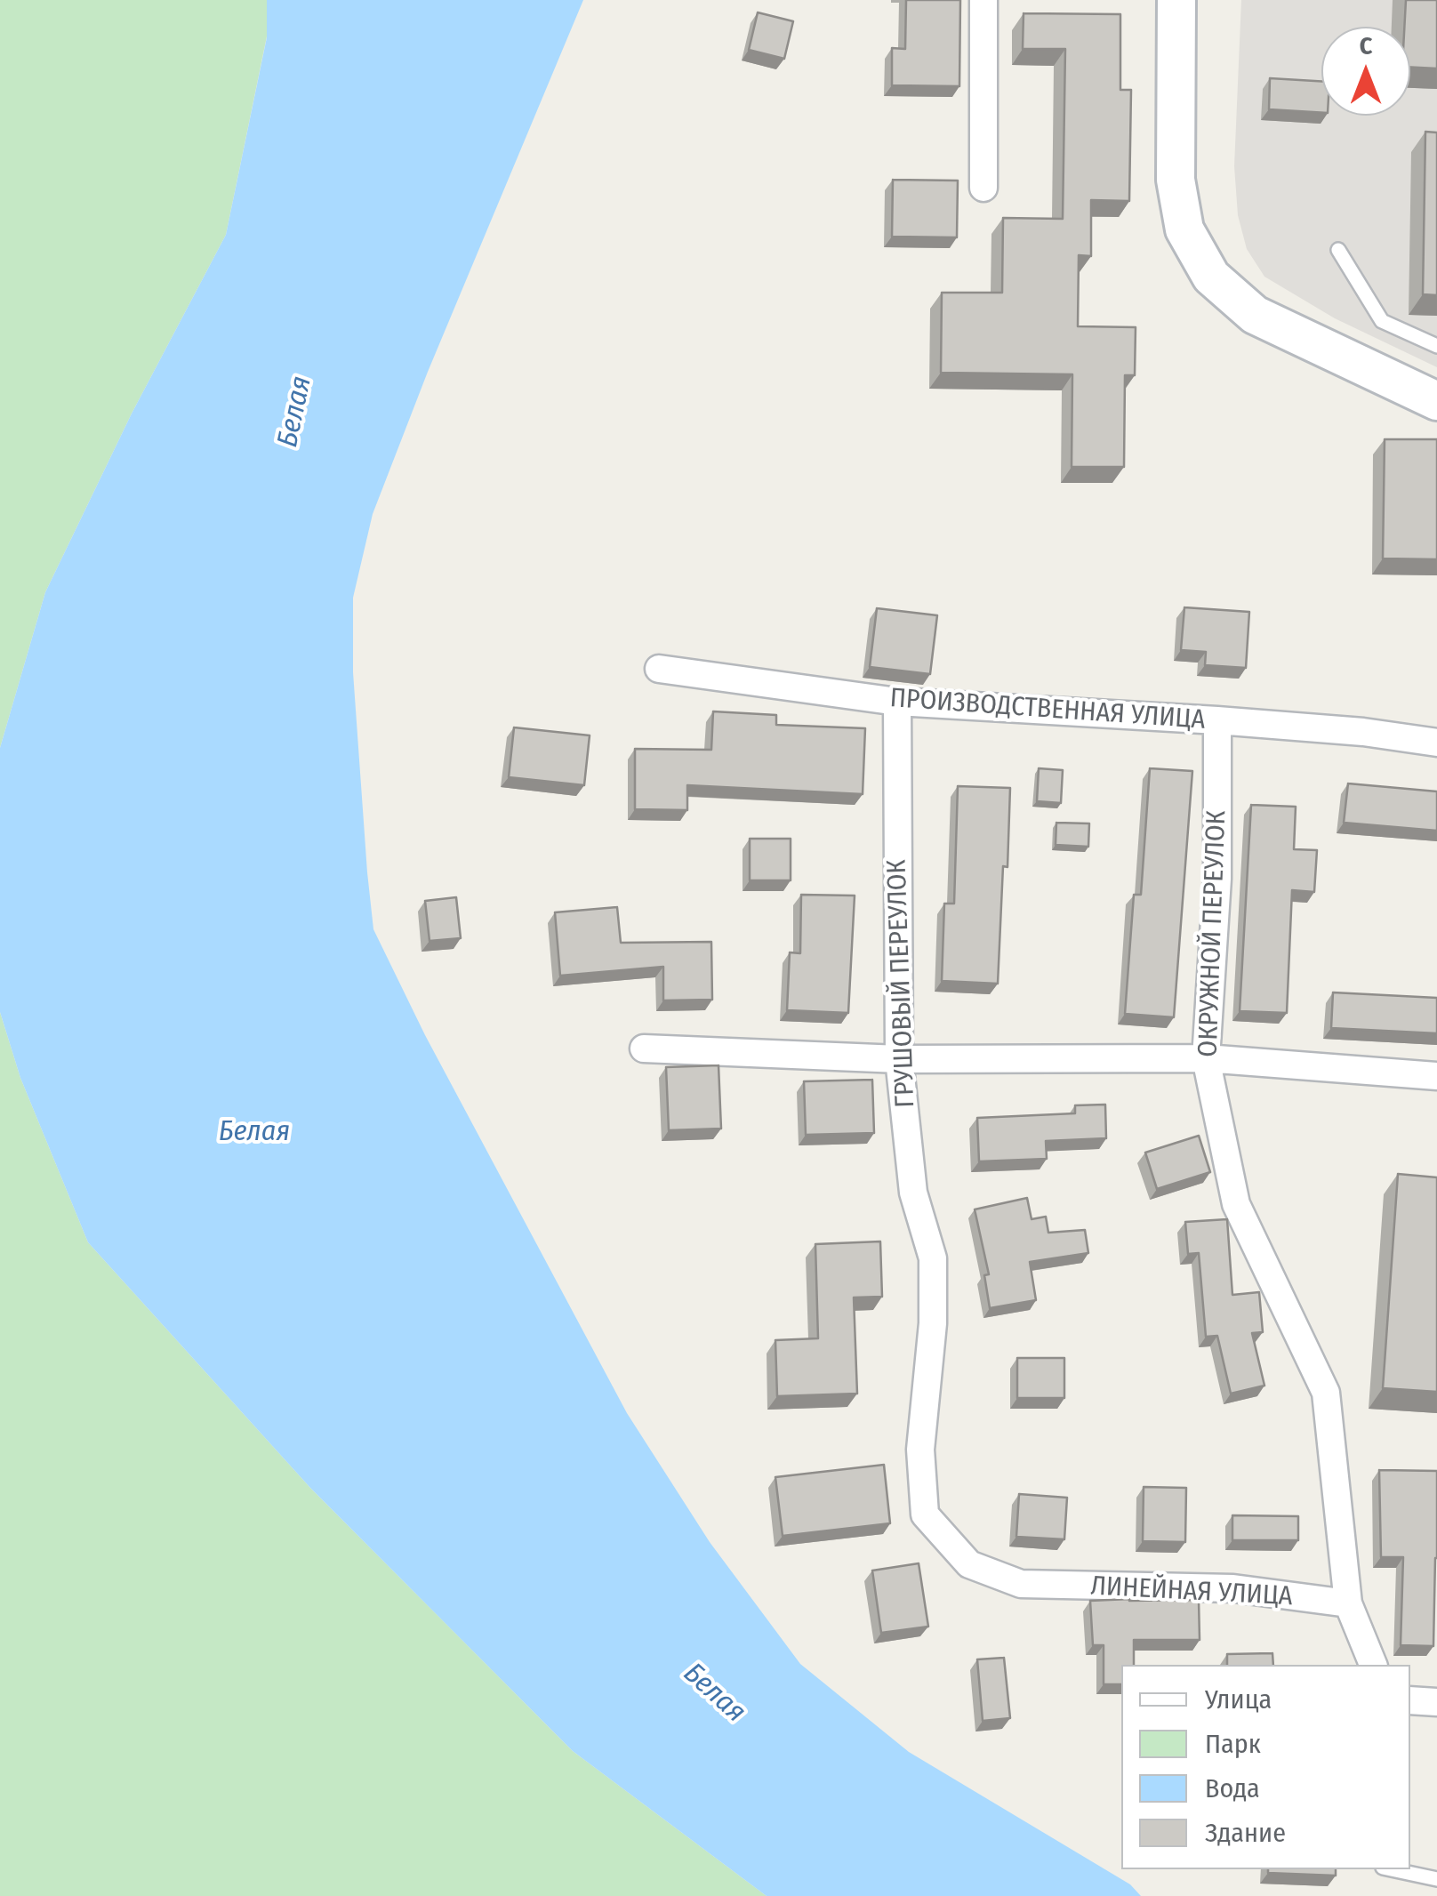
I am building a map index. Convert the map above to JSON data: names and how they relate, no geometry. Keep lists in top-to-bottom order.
{
  "streets": {
    "street": [
      "ПРОИЗВОДСТВЕННАЯ УЛИЦА",
      "ОКРУЖНОЙ ПЕРЕУЛОК",
      "ГРУШОВЫЙ ПЕРЕУЛОК",
      "ЛИНЕЙНАЯ УЛИЦА"
    ]
  },
  "crossings": [
    ["ПРОИЗВОДСТВЕННАЯ УЛИЦА", "ОКРУЖНОЙ ПЕРЕУЛОК"],
    ["ПРОИЗВОДСТВЕННАЯ УЛИЦА", "ГРУШОВЫЙ ПЕРЕУЛОК"],
    ["ОКРУЖНОЙ ПЕРЕУЛОК", "ЛИНЕЙНАЯ УЛИЦА"],
    ["ГРУШОВЫЙ ПЕРЕУЛОК", "ЛИНЕЙНАЯ УЛИЦА"]
  ],
  "water": ["Белая"],
  "legend": [
    "Улица",
    "Парк",
    "Вода",
    "Здание"
  ],
  "north": "top"
}
